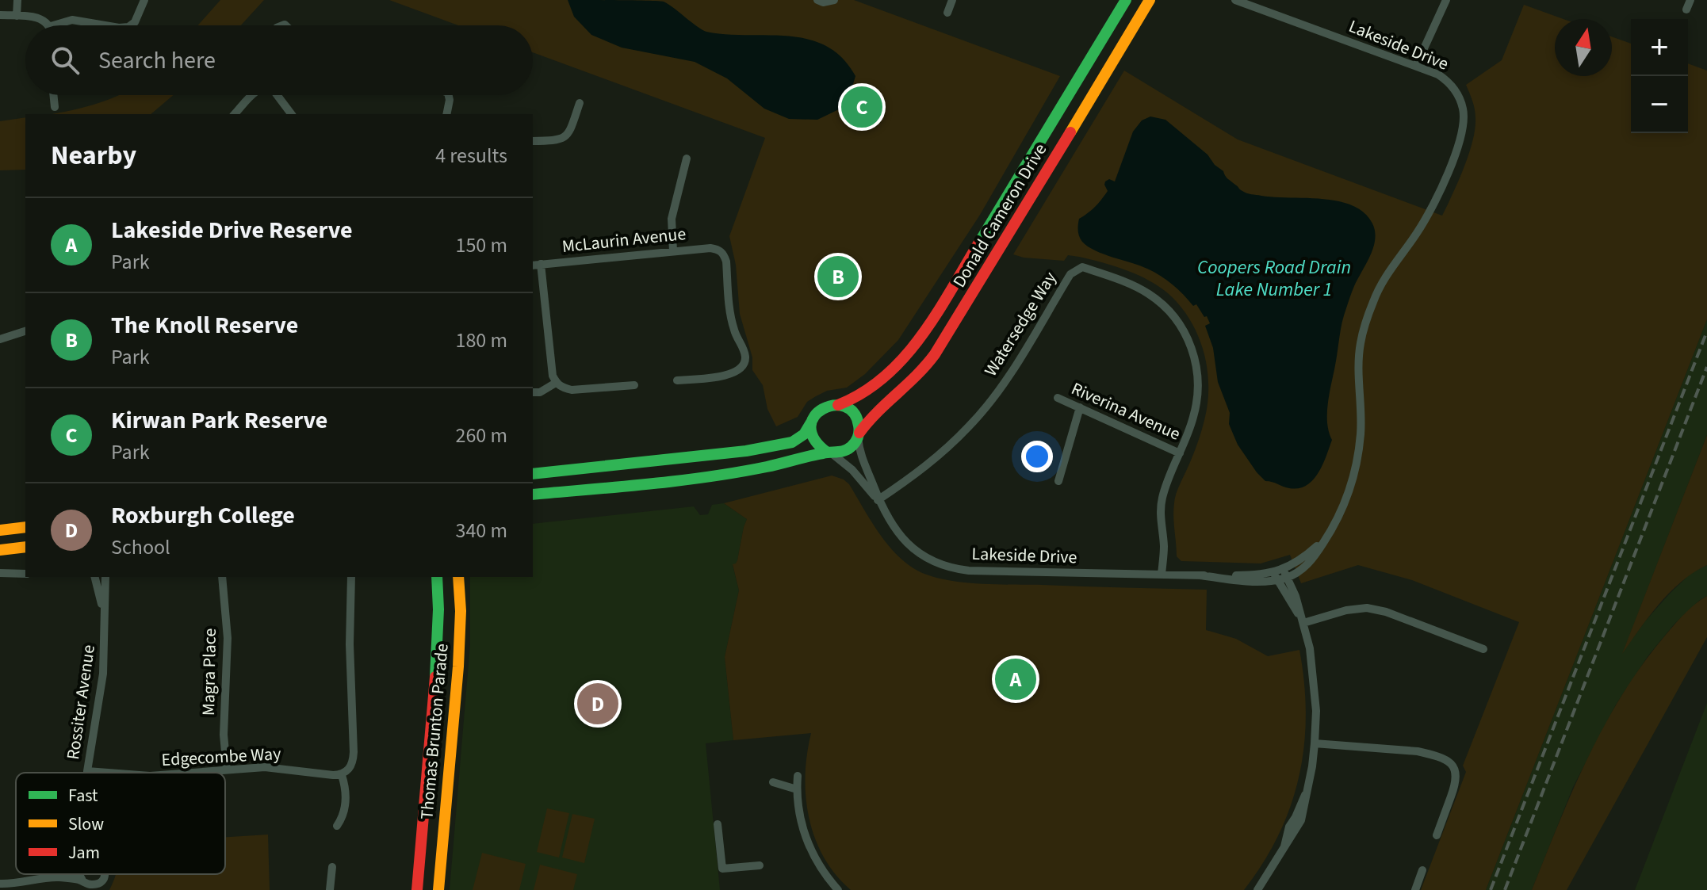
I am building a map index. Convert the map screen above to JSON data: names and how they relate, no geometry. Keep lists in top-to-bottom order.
{
  "streets": {
    "street": [
      "Lakeside Drive",
      "Donald Cameron Drive",
      "McLaurin Avenue",
      "Watersedge Way",
      "Riverina Avenue",
      "Magra Place",
      "Rossiter Avenue",
      "Thomas Brunton Parade",
      "Edgecombe Way"
    ]
  },
  "crossings": [
    ["Lakeside Drive", "Donald Cameron Drive"],
    ["Lakeside Drive", "Watersedge Way"],
    ["Watersedge Way", "Riverina Avenue"],
    ["Magra Place", "Edgecombe Way"],
    ["Rossiter Avenue", "Edgecombe Way"]
  ],
  "water": ["Coopers Road Drain Lake Number 1"],
  "legend": ["Fast", "Slow", "Jam"],
  "north": "top",
  "page": {
    "map_buttons": ["+", "−"],
    "search": "Search here",
    "pins": [
      "C",
      "B",
      "A",
      "D"
    ],
    "heading": ["Nearby", "4 results"],
    "list": [
      {
        "mark": "A",
        "name": "Lakeside Drive Reserve",
        "note": "Park",
        "value": "150 m"
      },
      {
        "mark": "B",
        "name": "The Knoll Reserve",
        "note": "Park",
        "value": "180 m"
      },
      {
        "mark": "C",
        "name": "Kirwan Park Reserve",
        "note": "Park",
        "value": "260 m"
      },
      {
        "mark": "D",
        "name": "Roxburgh College",
        "note": "School",
        "value": "340 m"
      }
    ]
  }
}
